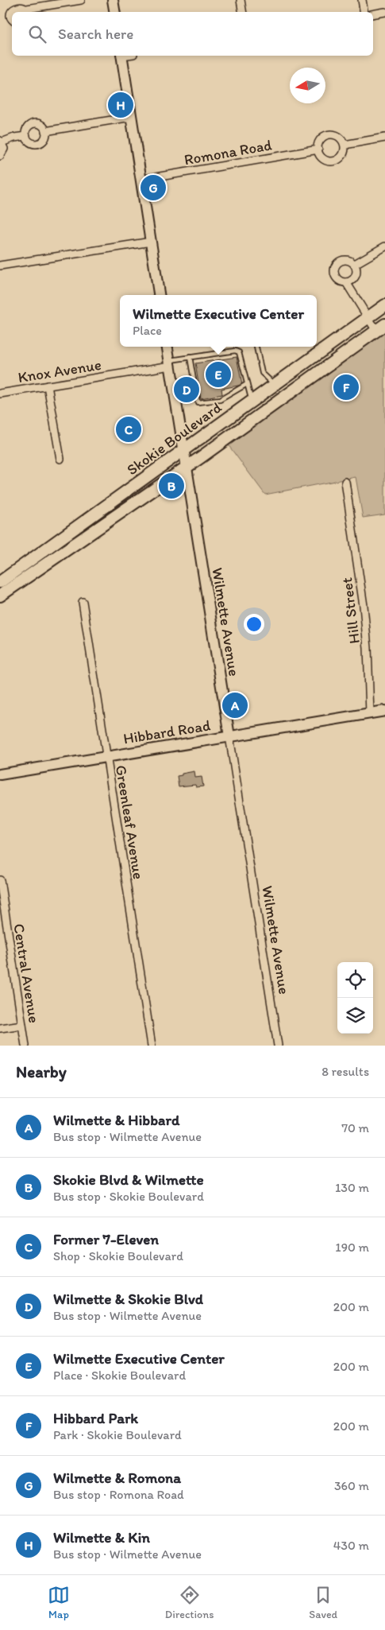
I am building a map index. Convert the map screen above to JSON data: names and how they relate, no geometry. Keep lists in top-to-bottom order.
{
  "streets": {
    "main road": ["Skokie Boulevard"],
    "street": [
      "Romona Road",
      "Knox Avenue",
      "Hill Street",
      "Wilmette Avenue",
      "Hibbard Road",
      "Greenleaf Avenue",
      "Central Avenue"
    ]
  },
  "crossings": [
    ["Knox Avenue", "Wilmette Avenue"],
    ["Skokie Boulevard", "Wilmette Avenue"],
    ["Hill Street", "Hibbard Road"],
    ["Wilmette Avenue", "Hibbard Road"],
    ["Hibbard Road", "Greenleaf Avenue"]
  ],
  "north": "left",
  "page": {
    "search": "Search here",
    "pins": [
      "H",
      "G",
      "E",
      "F",
      "D",
      "C",
      "B",
      "A"
    ],
    "popup": ["Wilmette Executive Center", "Place"],
    "heading": ["Nearby", "8 results"],
    "list": [
      {
        "mark": "A",
        "name": "Wilmette & Hibbard",
        "note": "Bus stop · Wilmette Avenue",
        "value": "70 m"
      },
      {
        "mark": "B",
        "name": "Skokie Blvd & Wilmette",
        "note": "Bus stop · Skokie Boulevard",
        "value": "130 m"
      },
      {
        "mark": "C",
        "name": "Former 7-Eleven",
        "note": "Shop · Skokie Boulevard",
        "value": "190 m"
      },
      {
        "mark": "D",
        "name": "Wilmette & Skokie Blvd",
        "note": "Bus stop · Wilmette Avenue",
        "value": "200 m"
      },
      {
        "mark": "E",
        "name": "Wilmette Executive Center",
        "note": "Place · Skokie Boulevard",
        "value": "200 m"
      },
      {
        "mark": "F",
        "name": "Hibbard Park",
        "note": "Park · Skokie Boulevard",
        "value": "200 m"
      },
      {
        "mark": "G",
        "name": "Wilmette & Romona",
        "note": "Bus stop · Romona Road",
        "value": "360 m"
      },
      {
        "mark": "H",
        "name": "Wilmette & Kin",
        "note": "Bus stop · Wilmette Avenue",
        "value": "430 m"
      }
    ],
    "nav": ["Map", "Directions", "Saved"]
  }
}
